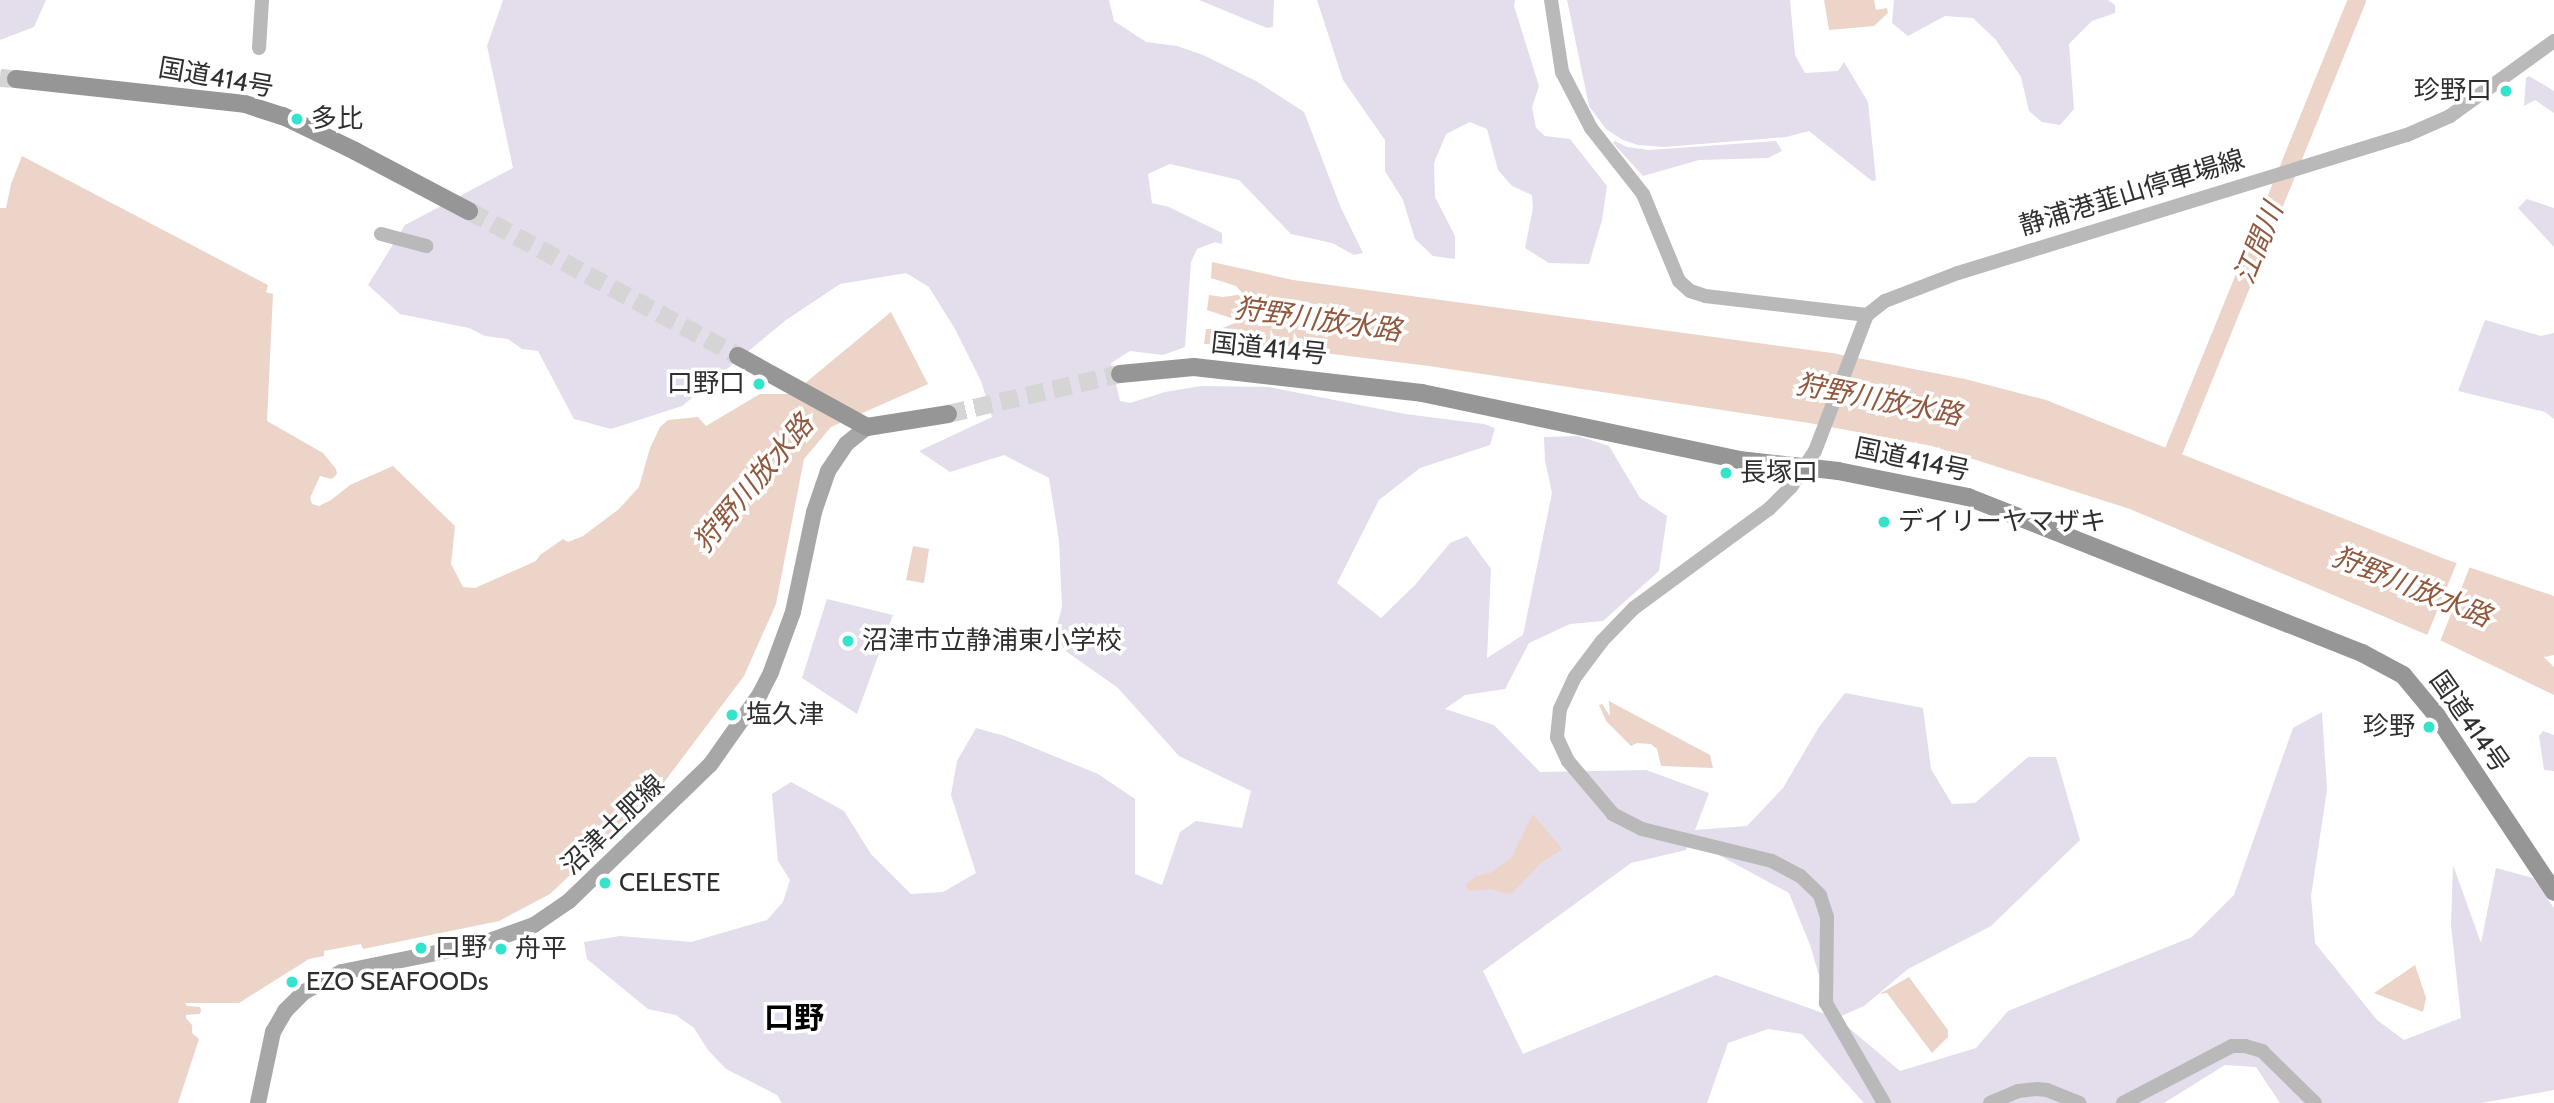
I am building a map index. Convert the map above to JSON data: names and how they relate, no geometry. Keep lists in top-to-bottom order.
{
  "streets": {
    "highway": ["国道414号"],
    "main road": ["沼津土肥線"],
    "street": ["静浦港韮山停車場線"]
  },
  "districts": ["口野"],
  "water": ["江間川", "狩野川放水路"],
  "places": [
    "珍野口",
    "多比",
    "口野口",
    "長塚口",
    "デイリーヤマザキ",
    "沼津市立静浦東小学校",
    "塩久津",
    "珍野",
    "CELESTE",
    "口野",
    "舟平",
    "EZO SEAFOODs"
  ]
}
